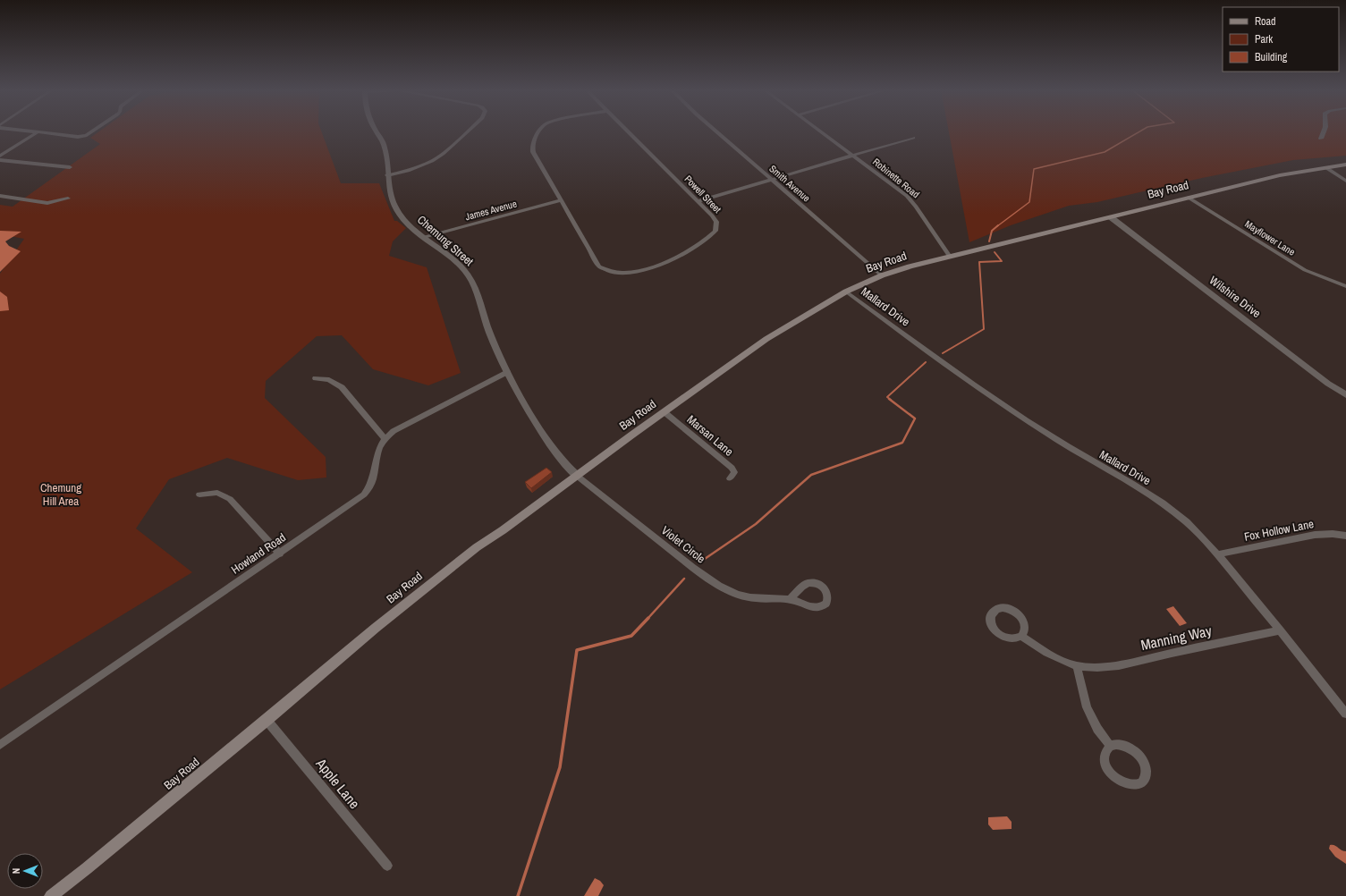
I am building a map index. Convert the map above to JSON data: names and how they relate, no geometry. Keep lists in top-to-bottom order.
{
  "streets": {
    "main road": ["Bay Road"],
    "street": [
      "Robinette Road",
      "Smith Avenue",
      "Powell Street",
      "James Avenue",
      "Mayflower Lane",
      "Chemung Street",
      "Wilshire Drive",
      "Mallard Drive",
      "Marsan Lane",
      "Fox Hollow Lane",
      "Violet Circle",
      "Howland Road",
      "Manning Way",
      "Apple Lane"
    ]
  },
  "crossings": [
    ["Robinette Road", "Bay Road"],
    ["Smith Avenue", "Bay Road"],
    ["Bay Road", "Mayflower Lane"],
    ["Bay Road", "Chemung Street"],
    ["Bay Road", "Wilshire Drive"],
    ["Bay Road", "Mallard Drive"],
    ["Bay Road", "Marsan Lane"],
    ["Bay Road", "Violet Circle"],
    ["Bay Road", "Apple Lane"],
    ["Powell Street", "James Avenue"],
    ["James Avenue", "Chemung Street"],
    ["Chemung Street", "Violet Circle"],
    ["Chemung Street", "Howland Road"],
    ["Mallard Drive", "Fox Hollow Lane"],
    ["Mallard Drive", "Manning Way"]
  ],
  "parks": ["Chemung Hill Area"],
  "legend": ["Road", "Park", "Building"],
  "north": "left"
}
